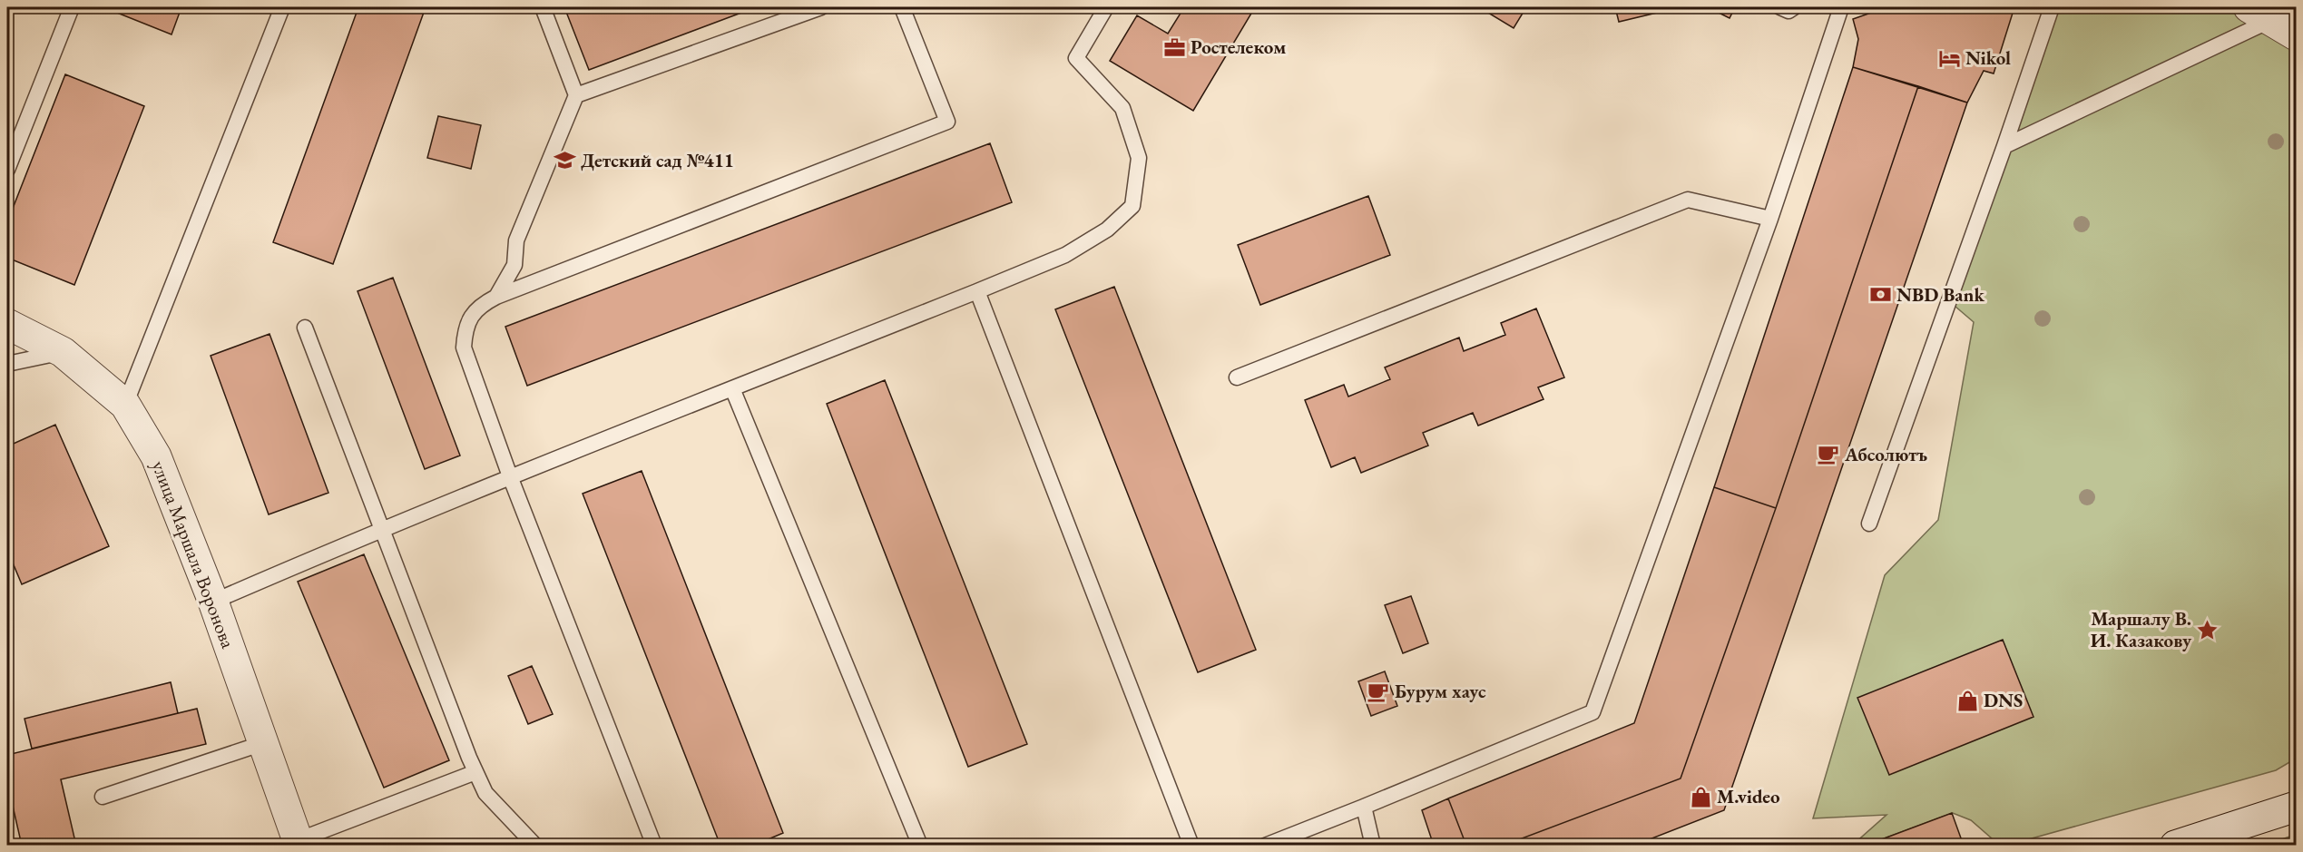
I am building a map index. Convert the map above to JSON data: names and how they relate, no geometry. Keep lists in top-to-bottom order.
{
  "streets": {
    "street": ["улица Маршала Воронова"]
  },
  "places": {
    "office": ["Ростелеком"],
    "hotel": ["Nikol"],
    "school or university": ["Детский сад №411"],
    "bank": ["NBD Bank"],
    "cafe": ["Абсолютъ", "Бурум хаус"],
    "place": ["Маршалу В. И. Казакову"],
    "shop": ["DNS", "M.video"]
  }
}
